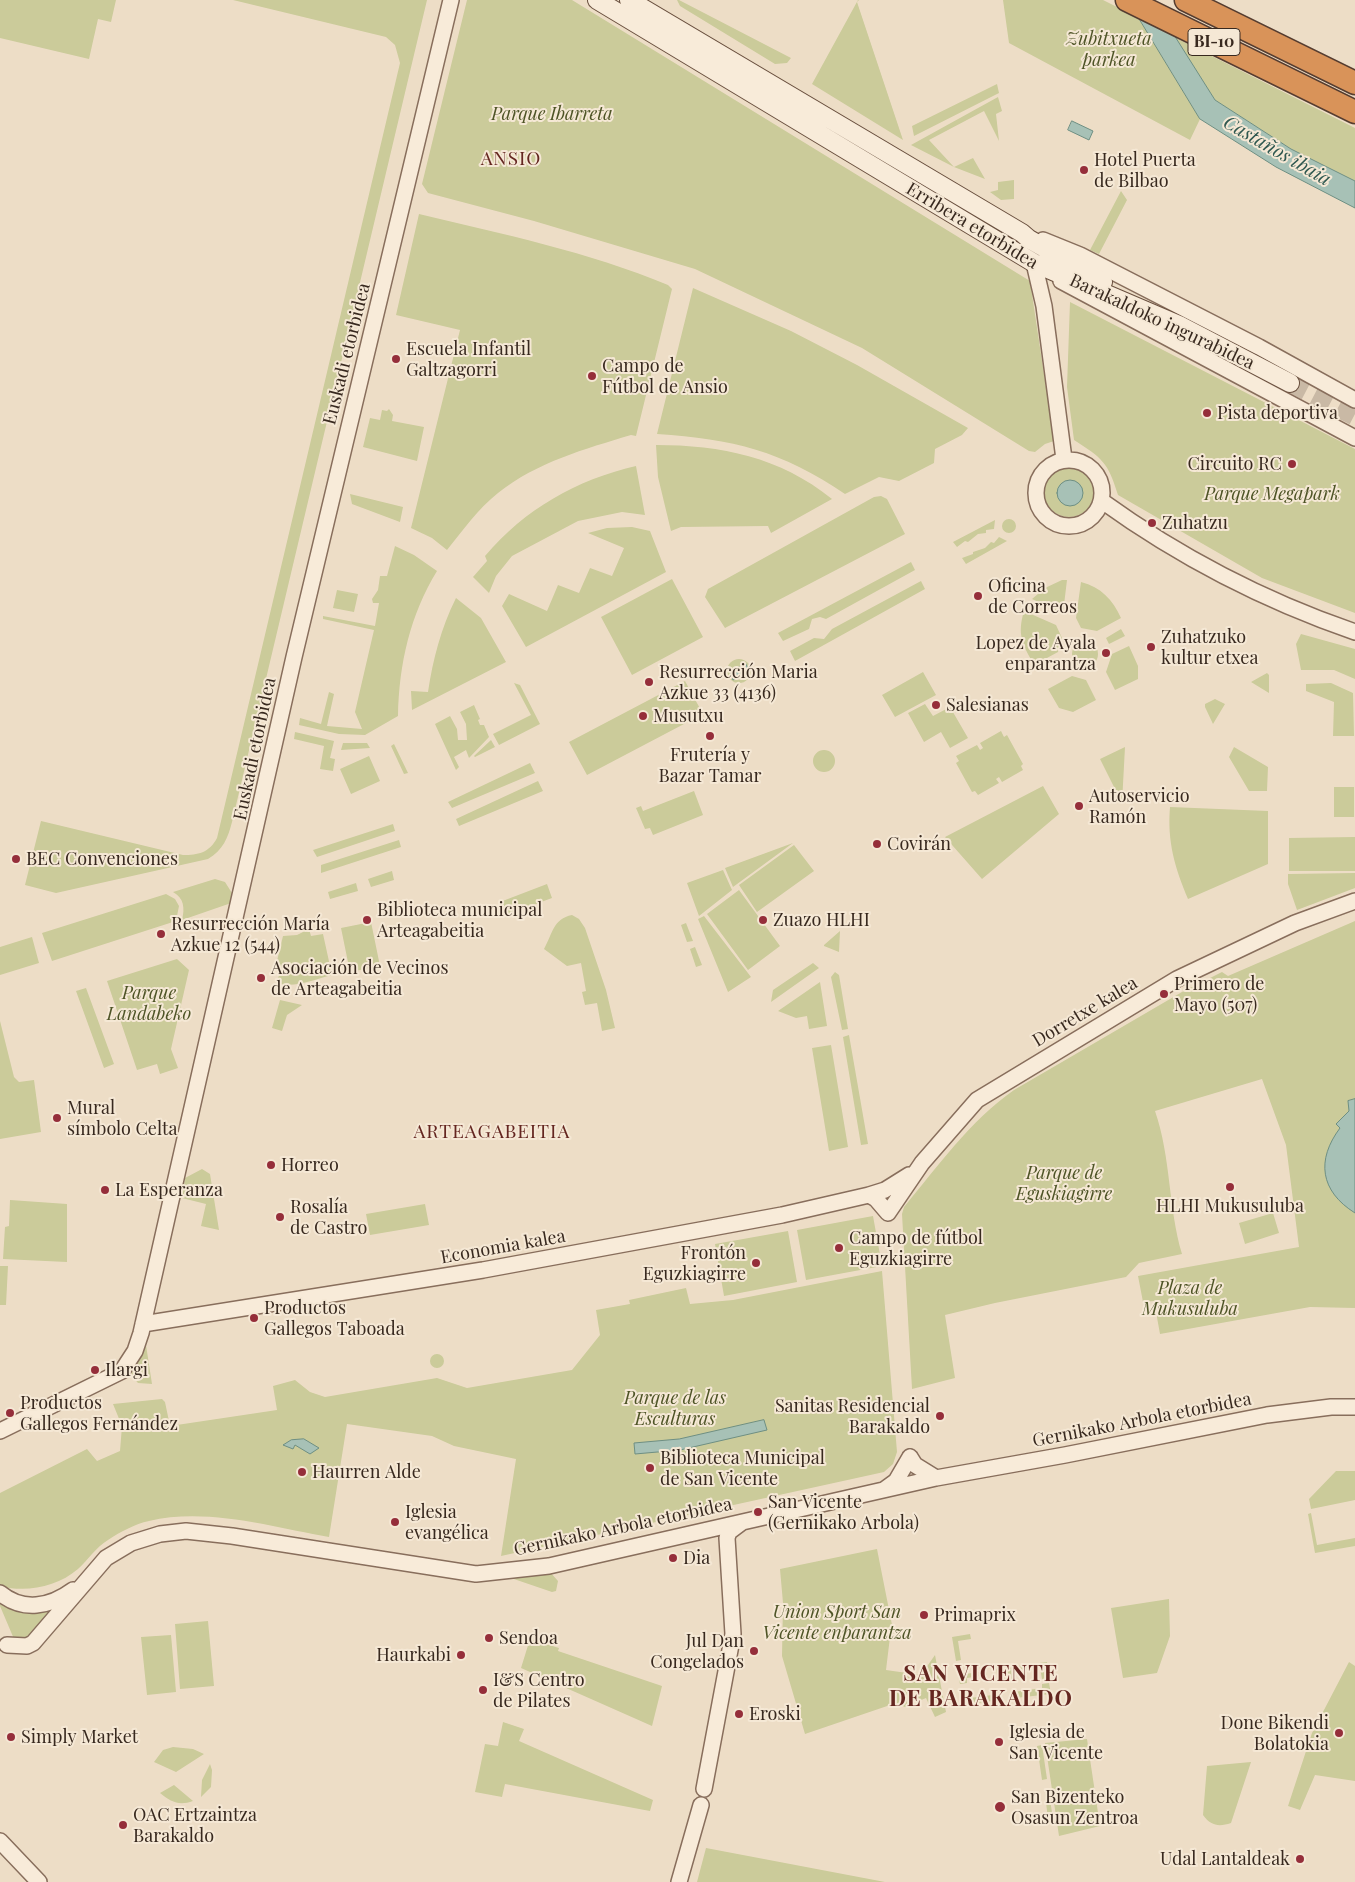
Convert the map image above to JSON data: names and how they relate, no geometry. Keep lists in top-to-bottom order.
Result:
{
  "streets": {
    "highway": ["BI-10"],
    "main road": ["Erribera etorbidea", "Barakaldoko ingurabidea"],
    "street": [
      "Euskadi etorbidea",
      "Dorretxe kalea",
      "Economia kalea",
      "Gernikako Arbola etorbidea"
    ]
  },
  "crossings": [
    ["Erribera etorbidea", "Barakaldoko ingurabidea"],
    ["Euskadi etorbidea", "Economia kalea"],
    ["Dorretxe kalea", "Economia kalea"]
  ],
  "districts": ["ANSIO", "ARTEAGABEITIA", "SAN VICENTE DE BARAKALDO"],
  "water": ["Castaños ibaia"],
  "parks": [
    "Zubitxueta parkea",
    "Parque Ibarreta",
    "Parque Megapark",
    "Parque Landabeko",
    "Parque de Eguskiagirre",
    "Plaza de Mukusuluba",
    "Parque de las Esculturas",
    "Union Sport San Vicente enparantza"
  ],
  "places": [
    "Hotel Puerta de Bilbao",
    "Escuela Infantil Galtzagorri",
    "Campo de Fútbol de Ansio",
    "Pista deportiva",
    "Circuito RC",
    "Zuhatzu",
    "Oficina de Correos",
    "Zuhatzuko kultur etxea",
    "Lopez de Ayala enparantza",
    "Resurrección Maria Azkue 33 (4136)",
    "Salesianas",
    "Musutxu",
    "Frutería y Bazar Tamar",
    "Autoservicio Ramón",
    "Covirán",
    "BEC Convenciones",
    "Biblioteca municipal Arteagabeitia",
    "Zuazo HLHI",
    "Resurrección María Azkue 12 (544)",
    "Asociación de Vecinos de Arteagabeitia",
    "Primero de Mayo (507)",
    "Mural símbolo Celta",
    "Horreo",
    "HLHI Mukusuluba",
    "La Esperanza",
    "Rosalía de Castro",
    "Campo de fútbol Eguzkiagirre",
    "Frontón Eguzkiagirre",
    "Productos Gallegos Taboada",
    "Ilargi",
    "Productos Gallegos Fernández",
    "Sanitas Residencial Barakaldo",
    "Biblioteca Municipal de San Vicente",
    "Haurren Alde",
    "San Vicente (Gernikako Arbola)",
    "Iglesia evangélica",
    "Dia",
    "Primaprix",
    "Sendoa",
    "Jul Dan Congelados",
    "Haurkabi",
    "I&S Centro de Pilates",
    "Eroski",
    "Done Bikendi Bolatokia",
    "Simply Market",
    "Iglesia de San Vicente",
    "San Bizenteko Osasun Zentroa",
    "OAC Ertzaintza Barakaldo",
    "Udal Lantaldeak"
  ]
}
